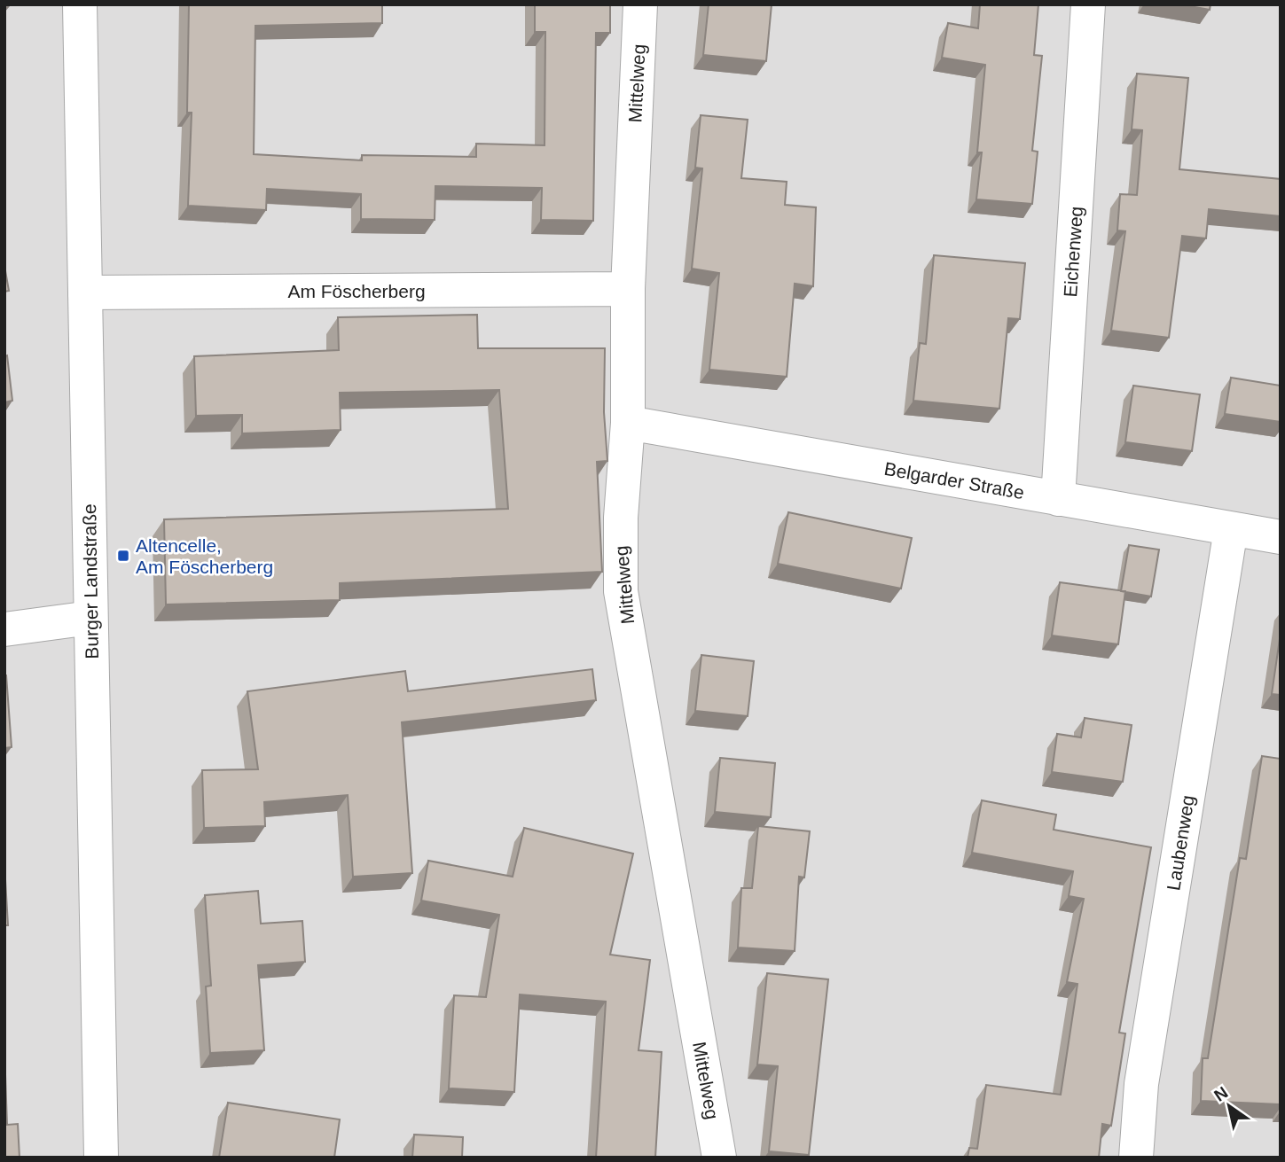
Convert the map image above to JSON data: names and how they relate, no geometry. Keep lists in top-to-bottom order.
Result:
{
  "streets": {
    "street": [
      "Mittelweg",
      "Eichenweg",
      "Am Föscherberg",
      "Belgarder Straße",
      "Burger Landstraße",
      "Laubenweg"
    ]
  },
  "crossings": [
    ["Mittelweg", "Am Föscherberg"],
    ["Mittelweg", "Belgarder Straße"],
    ["Eichenweg", "Belgarder Straße"],
    ["Am Föscherberg", "Burger Landstraße"],
    ["Belgarder Straße", "Laubenweg"]
  ],
  "places": {
    "transit": ["Altencelle, Am Föscherberg"]
  },
  "north": "top left"
}
